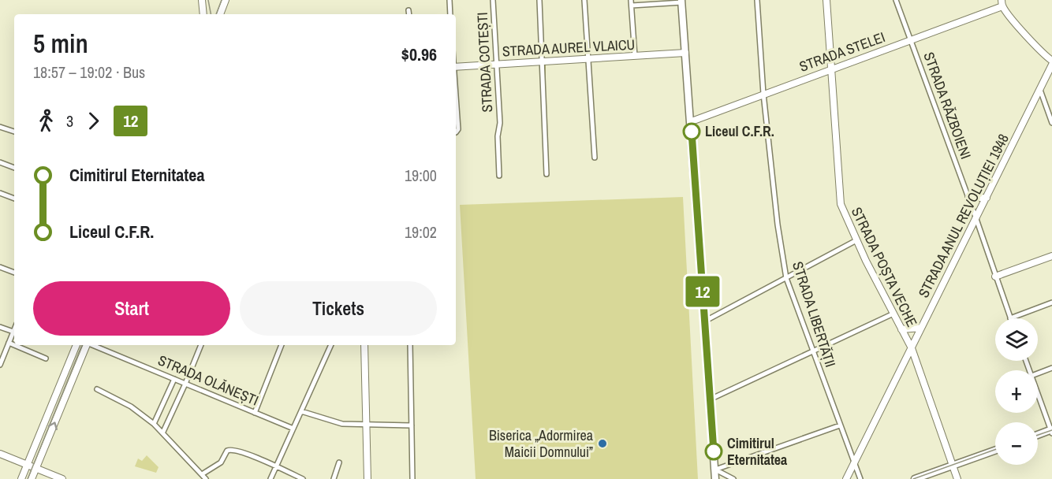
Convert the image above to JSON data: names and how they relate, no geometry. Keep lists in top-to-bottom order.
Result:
{
  "streets": {
    "street": [
      "STRADA AUREL VLAICU",
      "STRADA STELEI",
      "STRADA COTEȘTI",
      "STRADA RĂZBOIENI",
      "STRADA ANUL REVOLUȚIEI 1948",
      "STRADA POȘTA VECHE",
      "STRADA LIBERTĂȚII",
      "STRADA OLĂNEȘTI"
    ]
  },
  "crossings": [
    ["STRADA AUREL VLAICU", "STRADA COTEȘTI"],
    ["STRADA STELEI", "STRADA RĂZBOIENI"],
    ["STRADA STELEI", "STRADA POȘTA VECHE"],
    ["STRADA STELEI", "STRADA LIBERTĂȚII"],
    ["STRADA RĂZBOIENI", "STRADA ANUL REVOLUȚIEI 1948"],
    ["STRADA ANUL REVOLUȚIEI 1948", "STRADA POȘTA VECHE"],
    ["STRADA ANUL REVOLUȚIEI 1948", "STRADA LIBERTĂȚII"]
  ],
  "places": ["Liceul C.F.R.", "Biserica „Adormirea Maicii Domnului”", "Cimitirul Eternitatea"],
  "lines": ["bus line 12"],
  "page": {
    "on_map": "12",
    "heading": ["5 min", "18:57 – 19:02 · Bus", "$0.96"],
    "legs": ["3", "12"],
    "list": [
      {
        "name": "Cimitirul Eternitatea",
        "value": "19:00"
      },
      {
        "name": "Liceul C.F.R.",
        "value": "19:02"
      }
    ],
    "buttons": ["Start", "Tickets"],
    "map_buttons": ["+", "−"]
  }
}
